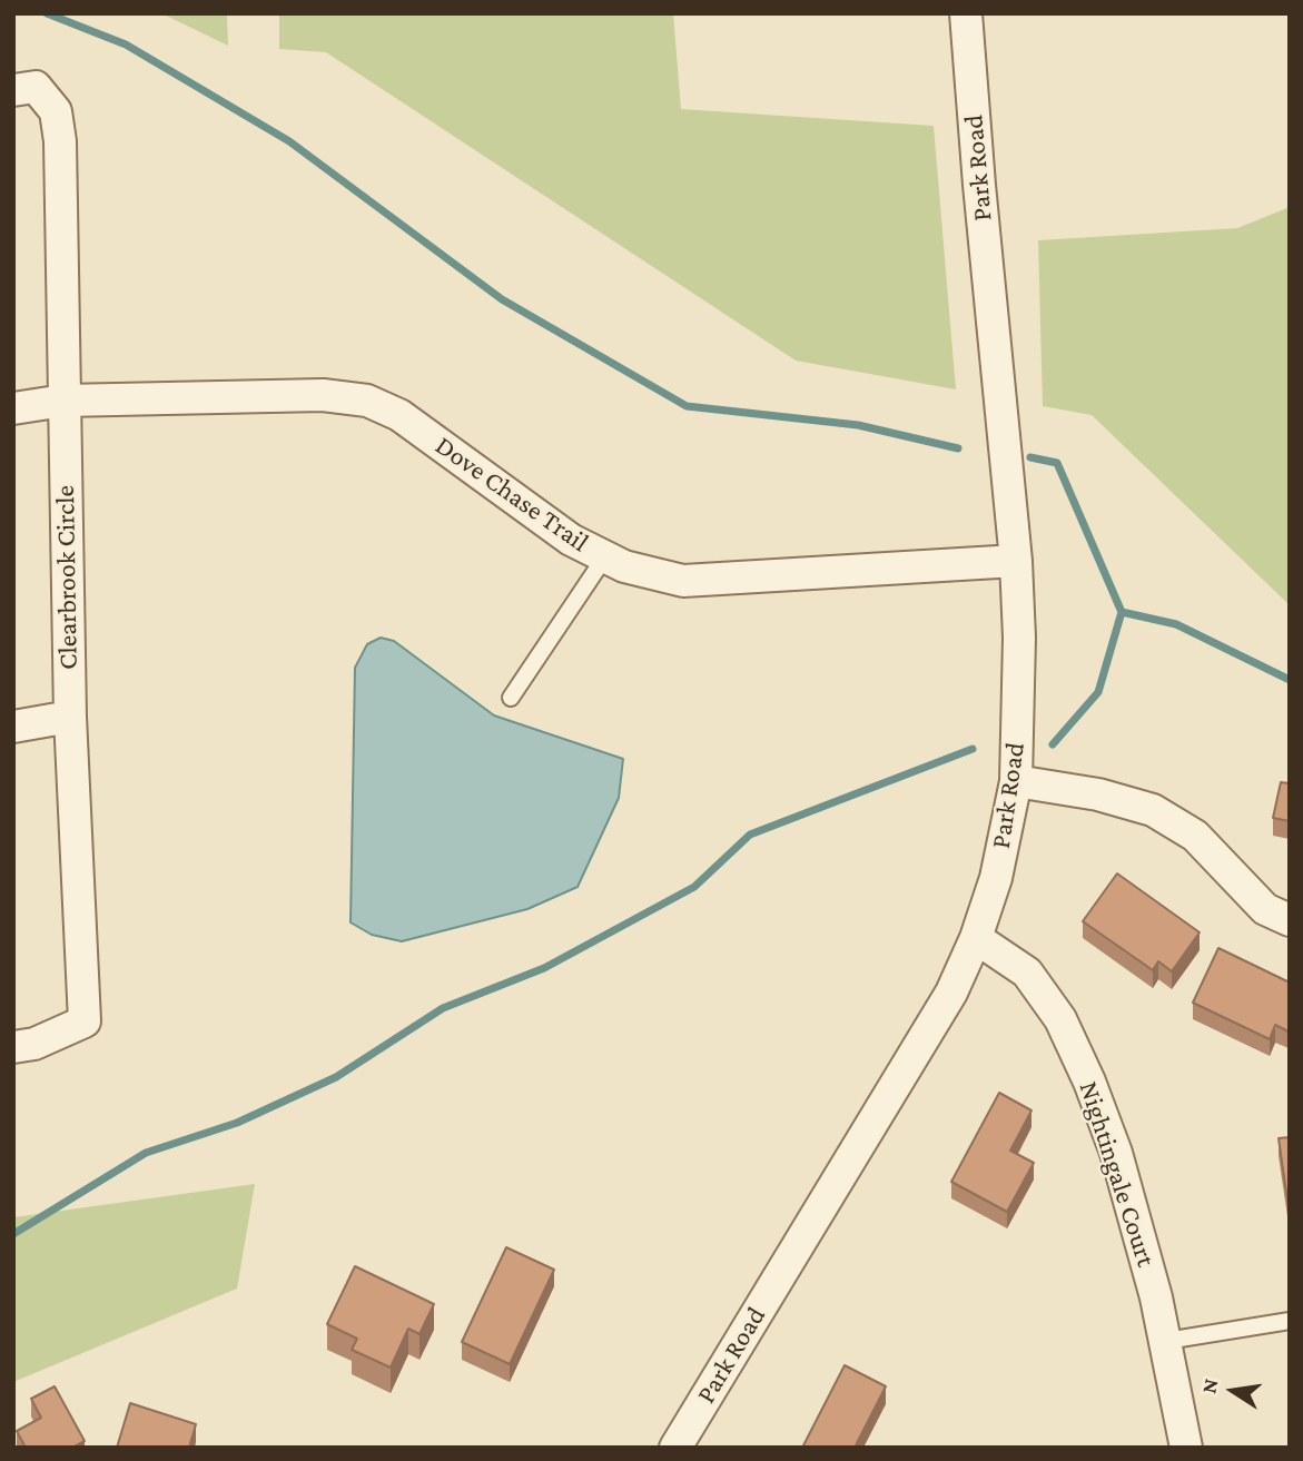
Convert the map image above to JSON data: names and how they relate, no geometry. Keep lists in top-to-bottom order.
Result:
{
  "streets": {
    "street": [
      "Park Road",
      "Dove Chase Trail",
      "Clearbrook Circle",
      "Nightingale Court"
    ]
  },
  "crossings": [
    ["Park Road", "Dove Chase Trail"],
    ["Park Road", "Nightingale Court"],
    ["Dove Chase Trail", "Clearbrook Circle"]
  ],
  "north": "left"
}
